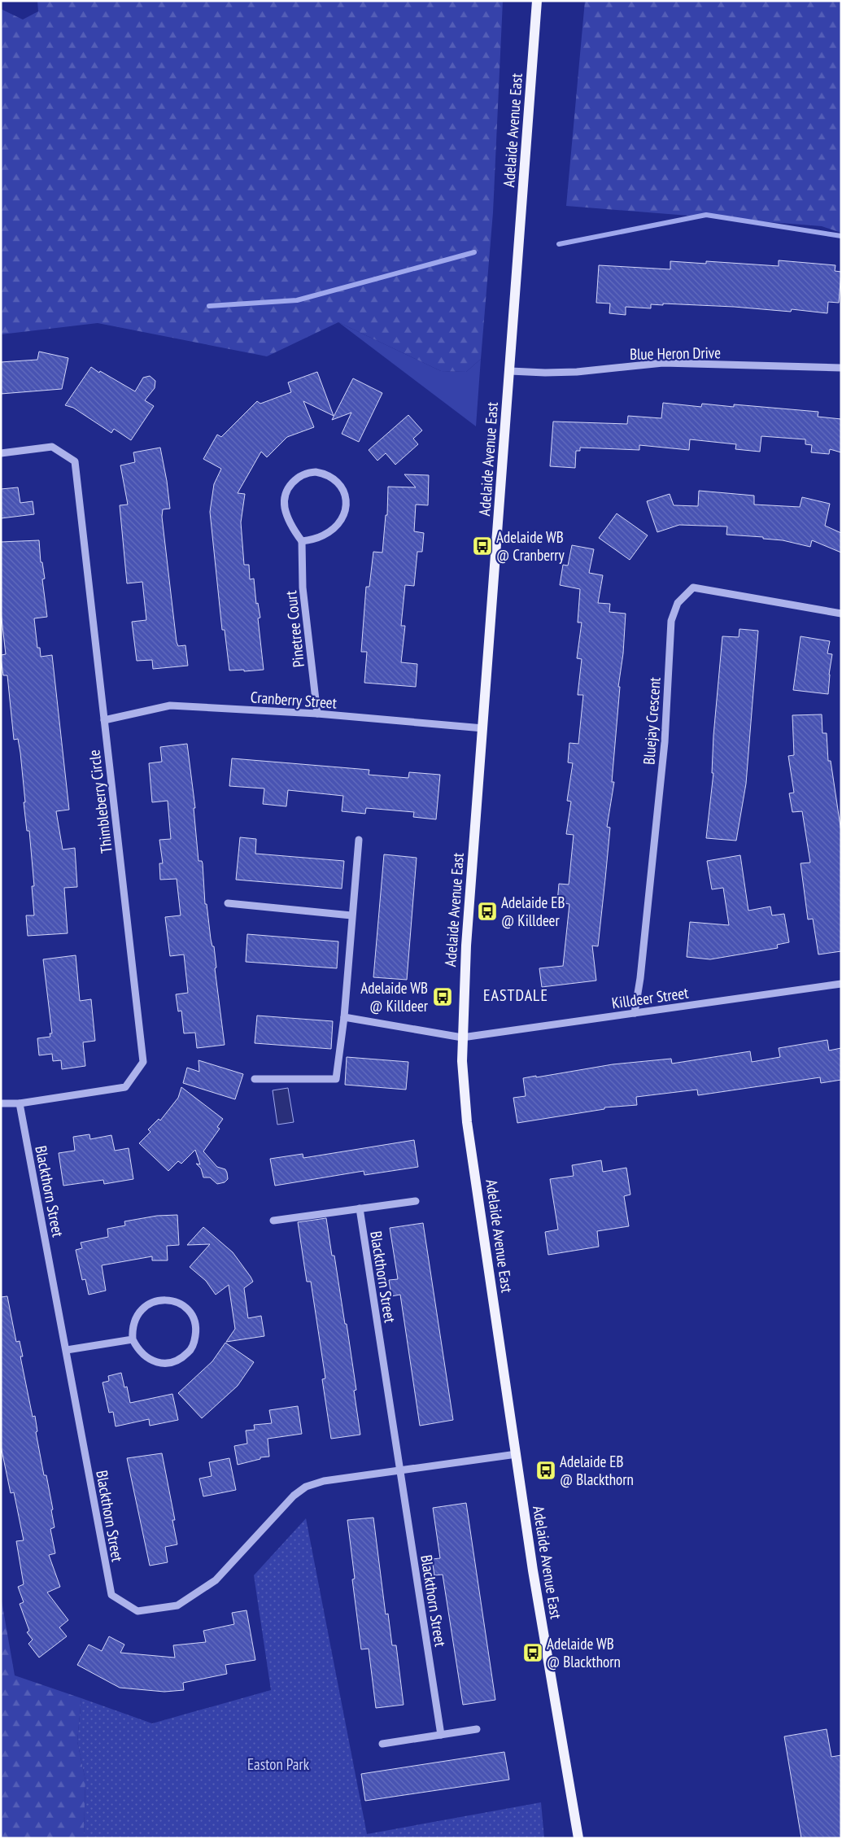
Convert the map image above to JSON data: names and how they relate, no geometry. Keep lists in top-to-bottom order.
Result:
{
  "streets": {
    "main road": ["Adelaide Avenue East"],
    "street": [
      "Blue Heron Drive",
      "Pinetree Court",
      "Cranberry Street",
      "Bluejay Crescent",
      "Thimbleberry Circle",
      "Killdeer Street",
      "Blackthorn Street"
    ]
  },
  "crossings": [
    ["Adelaide Avenue East", "Blue Heron Drive"],
    ["Adelaide Avenue East", "Cranberry Street"],
    ["Adelaide Avenue East", "Killdeer Street"],
    ["Adelaide Avenue East", "Blackthorn Street"],
    ["Pinetree Court", "Cranberry Street"],
    ["Cranberry Street", "Thimbleberry Circle"],
    ["Bluejay Crescent", "Killdeer Street"],
    ["Thimbleberry Circle", "Blackthorn Street"]
  ],
  "districts": ["EASTDALE"],
  "parks": ["Easton Park"],
  "places": {
    "bus stop": [
      "Adelaide WB @ Cranberry",
      "Adelaide EB @ Killdeer",
      "Adelaide WB @ Killdeer",
      "Adelaide EB @ Blackthorn",
      "Adelaide WB @ Blackthorn"
    ]
  }
}
